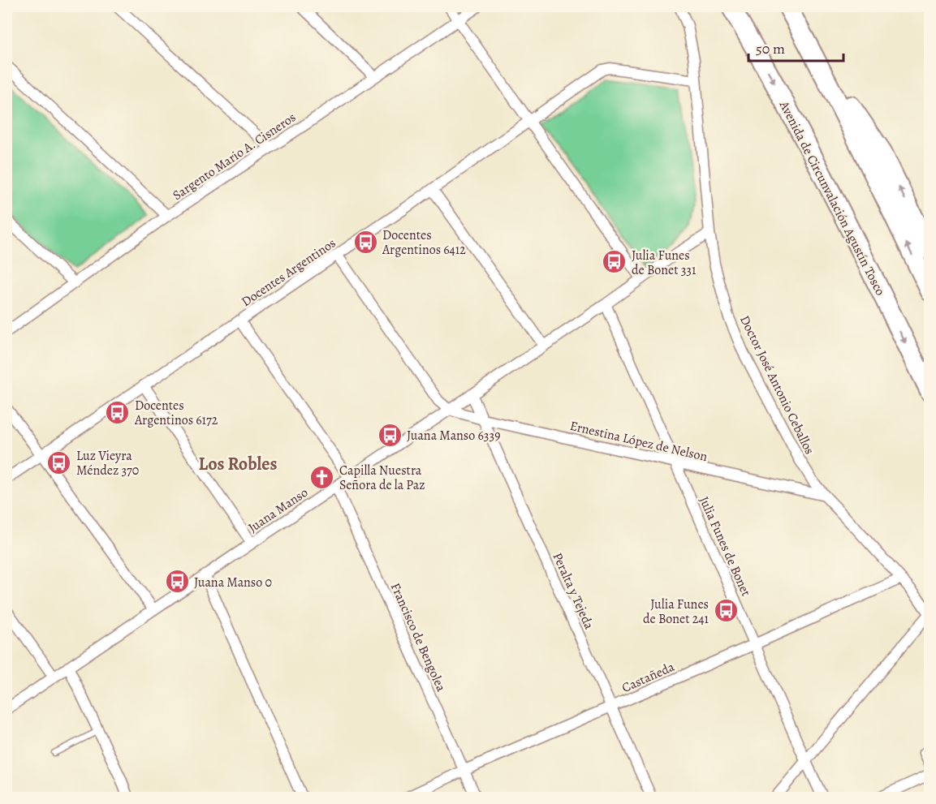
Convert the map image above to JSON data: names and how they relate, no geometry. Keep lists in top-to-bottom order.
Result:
{
  "streets": {
    "highway": ["Avenida de Circunvalación Agustín Tosco"],
    "street": [
      "Sargento Mario A. Cisneros",
      "Docentes Argentinos",
      "Doctor José Antonio Ceballos",
      "Ernestina López de Nelson",
      "Juana Manso",
      "Julia Funes de Bonet",
      "Peralta y Tejeda",
      "Francisco de Bengolea",
      "Castañeda"
    ]
  },
  "crossings": [
    ["Docentes Argentinos", "Doctor José Antonio Ceballos"],
    ["Doctor José Antonio Ceballos", "Ernestina López de Nelson"],
    ["Doctor José Antonio Ceballos", "Juana Manso"],
    ["Doctor José Antonio Ceballos", "Castañeda"],
    ["Ernestina López de Nelson", "Juana Manso"],
    ["Ernestina López de Nelson", "Julia Funes de Bonet"],
    ["Ernestina López de Nelson", "Peralta y Tejeda"],
    ["Juana Manso", "Julia Funes de Bonet"],
    ["Juana Manso", "Peralta y Tejeda"],
    ["Juana Manso", "Francisco de Bengolea"],
    ["Julia Funes de Bonet", "Castañeda"],
    ["Peralta y Tejeda", "Castañeda"],
    ["Francisco de Bengolea", "Castañeda"]
  ],
  "districts": ["Los Robles"],
  "places": {
    "bus stop": [
      "Docentes Argentinos 6412",
      "Julia Funes de Bonet 331",
      "Docentes Argentinos 6172",
      "Juana Manso 6339",
      "Luz Vieyra Méndez 370",
      "Juana Manso 0",
      "Julia Funes de Bonet 241"
    ],
    "church": ["Capilla Nuestra Señora de la Paz"]
  },
  "scale_bar": "50 m"
}
